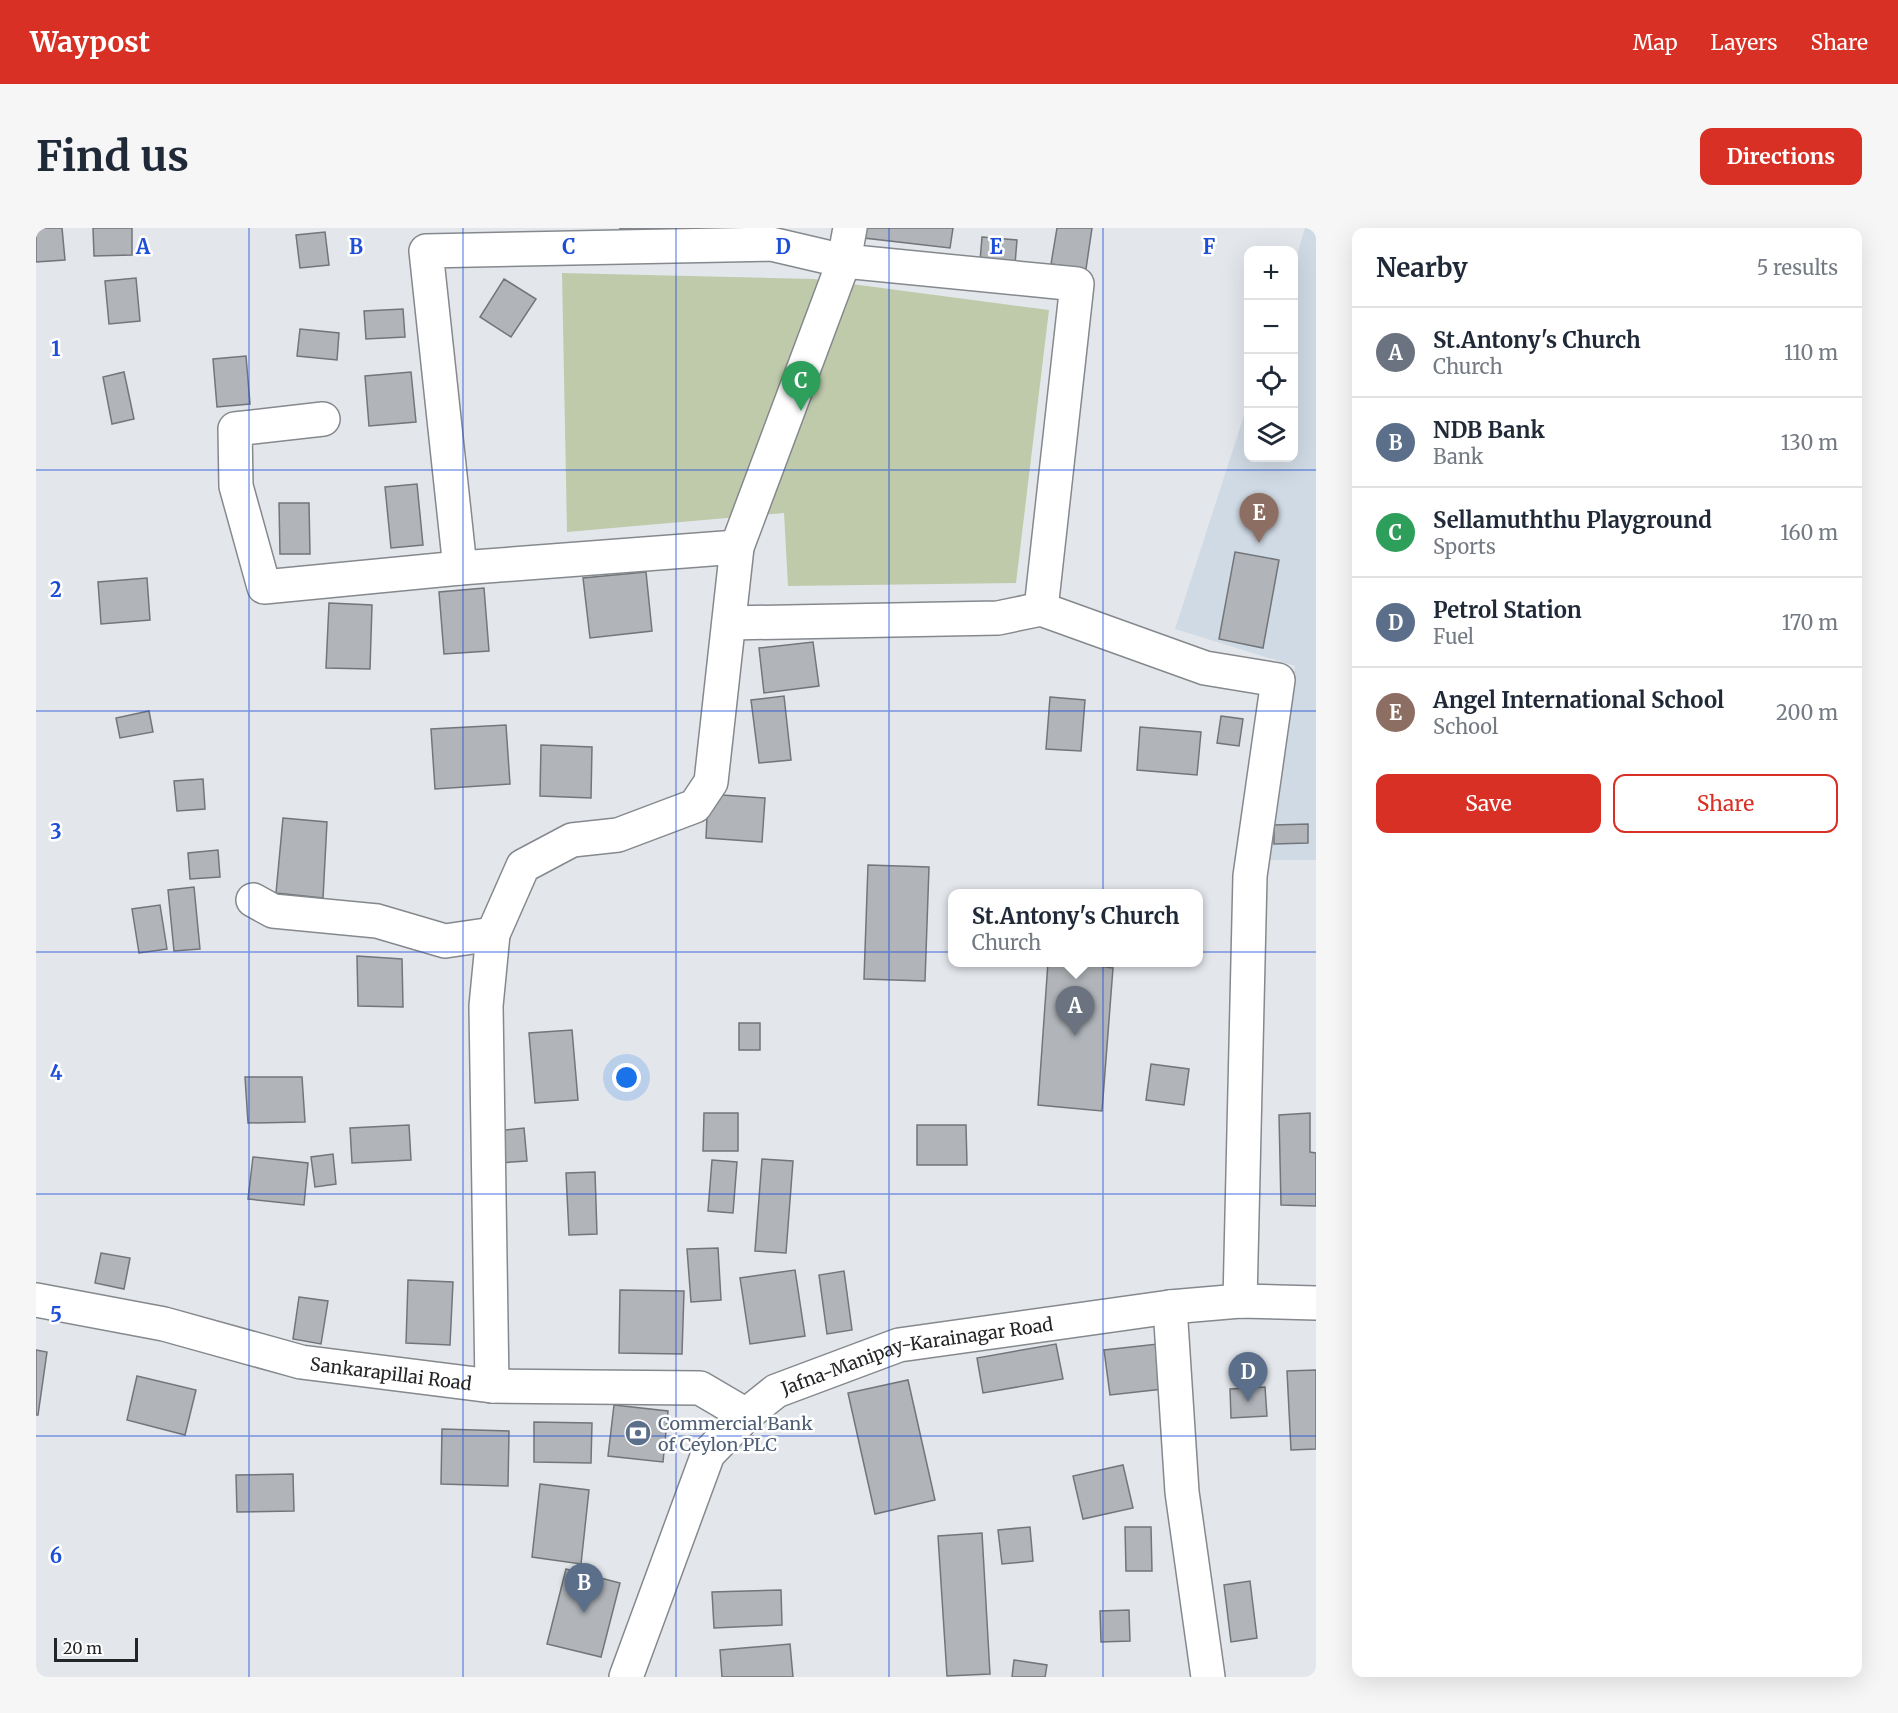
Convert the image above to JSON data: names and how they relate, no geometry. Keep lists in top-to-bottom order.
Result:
{
  "streets": {
    "street": ["Jafna-Manipay-Karainagar Road", "Sankarapillai Road"]
  },
  "crossings": [
    ["Jafna-Manipay-Karainagar Road", "Sankarapillai Road"]
  ],
  "places": {
    "bank": ["Commercial Bank of Ceylon PLC"]
  },
  "scale_bar": "20 m",
  "page": {
    "header": "Waypost",
    "nav": ["Map", "Layers", "Share"],
    "buttons": [
      "Directions",
      ["Save", "Share"]
    ],
    "title": "Find us",
    "heading": ["Nearby", "5 results"],
    "map_buttons": ["+", "−"],
    "list": [
      {
        "mark": "A",
        "name": "St.Antony's Church",
        "note": "Church",
        "value": "110 m"
      },
      {
        "mark": "B",
        "name": "NDB Bank",
        "note": "Bank",
        "value": "130 m"
      },
      {
        "mark": "C",
        "name": "Sellamuththu Playground",
        "note": "Sports",
        "value": "160 m"
      },
      {
        "mark": "D",
        "name": "Petrol Station",
        "note": "Fuel",
        "value": "170 m"
      },
      {
        "mark": "E",
        "name": "Angel International School",
        "note": "School",
        "value": "200 m"
      }
    ],
    "pins": [
      "C",
      "E",
      "A",
      "D",
      "B"
    ],
    "popup": ["St.Antony's Church", "Church"],
    "scale": "20 m"
  },
  "grid": {
    "columns": [
      "A",
      "B",
      "C",
      "D",
      "E",
      "F"
    ],
    "rows": [
      "1",
      "2",
      "3",
      "4",
      "5",
      "6"
    ]
  }
}
